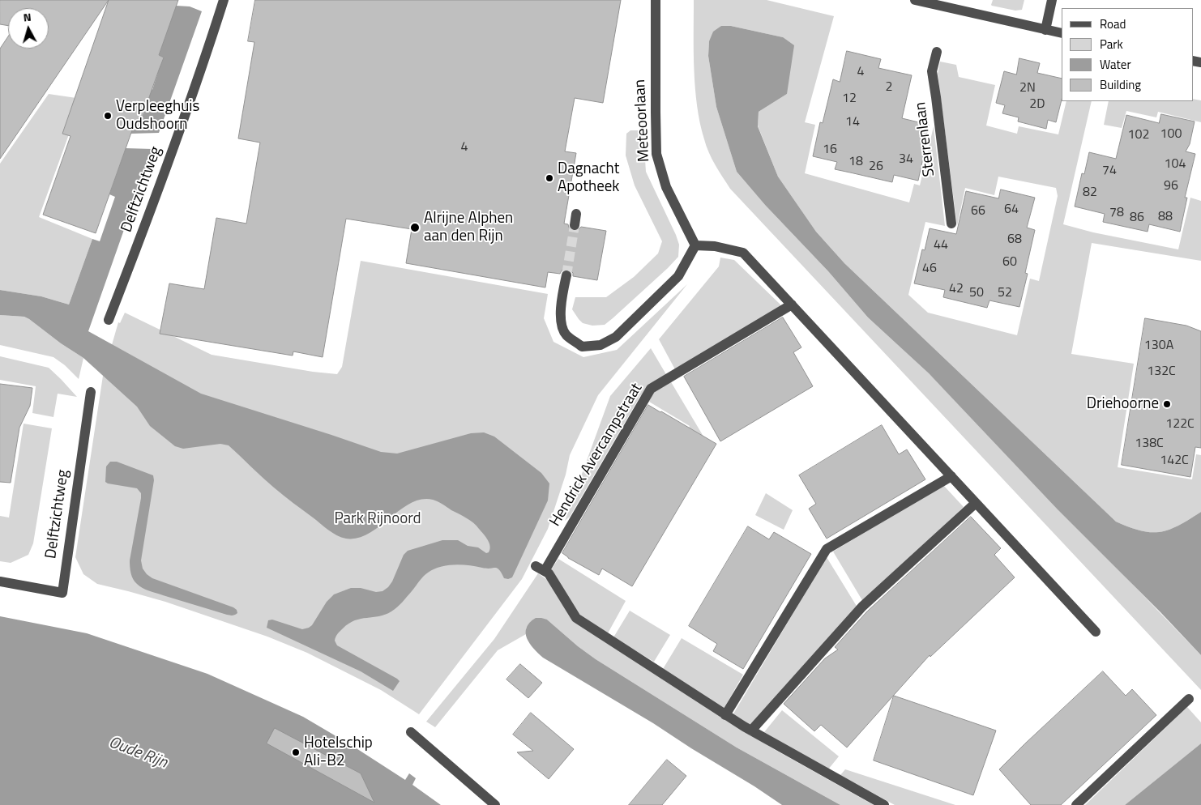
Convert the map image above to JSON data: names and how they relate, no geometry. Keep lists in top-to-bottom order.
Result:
{
  "streets": {
    "street": [
      "Meteoorlaan",
      "Sterrenlaan",
      "Delftzichtweg",
      "Hendrick Avercampstraat"
    ]
  },
  "water": ["Oude Rijn"],
  "parks": ["Park Rijnoord"],
  "places": [
    "Verpleeghuis Oudshoorn",
    "Dagnacht Apotheek",
    "Alrijne Alphen aan den Rijn",
    "Driehoorne",
    "Hotelschip Ali-B2"
  ],
  "house_numbers": [
    "4",
    "2",
    "2N",
    "12",
    "2D",
    "14",
    "100",
    "102",
    "4",
    "16",
    "34",
    "18",
    "104",
    "26",
    "74",
    "96",
    "82",
    "64",
    "66",
    "78",
    "88",
    "86",
    "68",
    "44",
    "60",
    "46",
    "42",
    "50",
    "52",
    "130A",
    "132C",
    "122C",
    "138C",
    "142C"
  ],
  "legend": [
    "Road",
    "Park",
    "Water",
    "Building"
  ],
  "north": "top"
}
